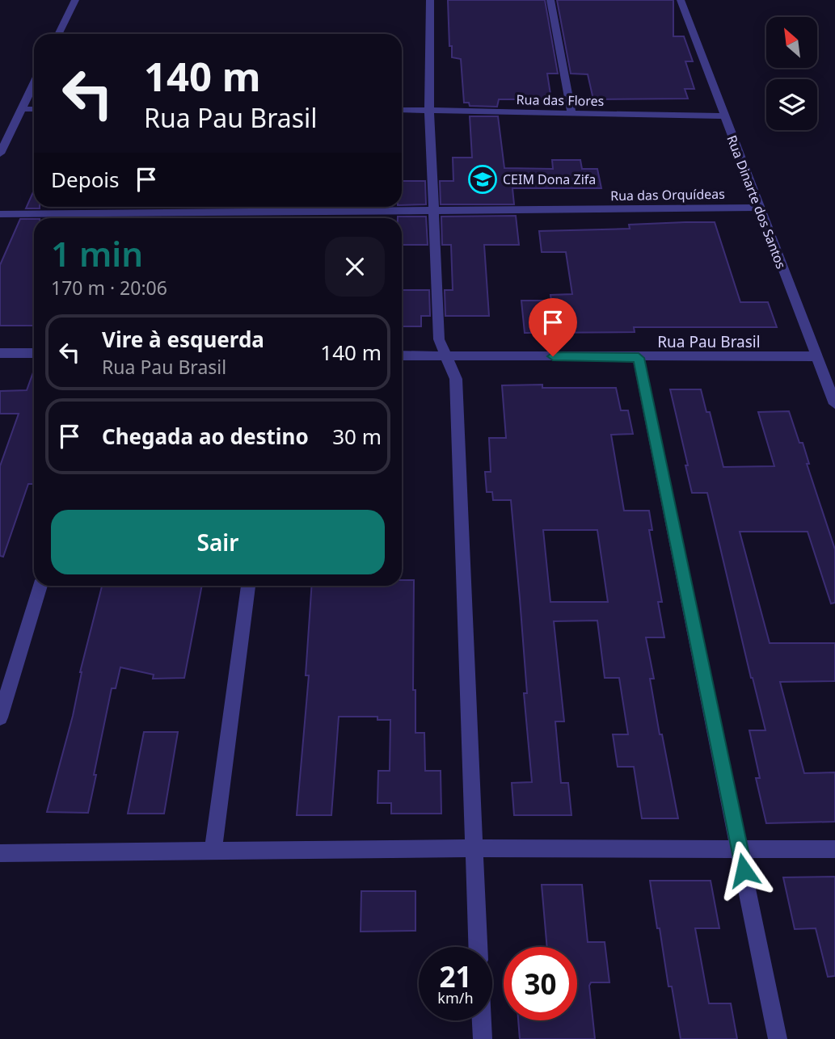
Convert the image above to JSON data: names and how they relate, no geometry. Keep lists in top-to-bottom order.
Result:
{
  "streets": {
    "street": [
      "Rua das Flores",
      "Rua das Orquídeas",
      "Rua Dinarte dos Santos",
      "Rua Pau Brasil"
    ]
  },
  "crossings": [
    ["Rua das Flores", "Rua Dinarte dos Santos"],
    ["Rua das Orquídeas", "Rua Dinarte dos Santos"],
    ["Rua Dinarte dos Santos", "Rua Pau Brasil"]
  ],
  "places": {
    "school or university": ["CEIM Dona Zifa"]
  },
  "north": "top left",
  "page": {
    "turn": ["140 m", "Rua Pau Brasil"],
    "then": "Depois",
    "heading": ["1 min", "170 m · 20:06"],
    "list": [
      {
        "name": "Vire à esquerda",
        "note": "Rua Pau Brasil",
        "value": "140 m"
      },
      {
        "name": "Chegada ao destino",
        "value": "30 m"
      }
    ],
    "buttons": "Sair",
    "speed": "21 km/h",
    "limit": "30"
  }
}
